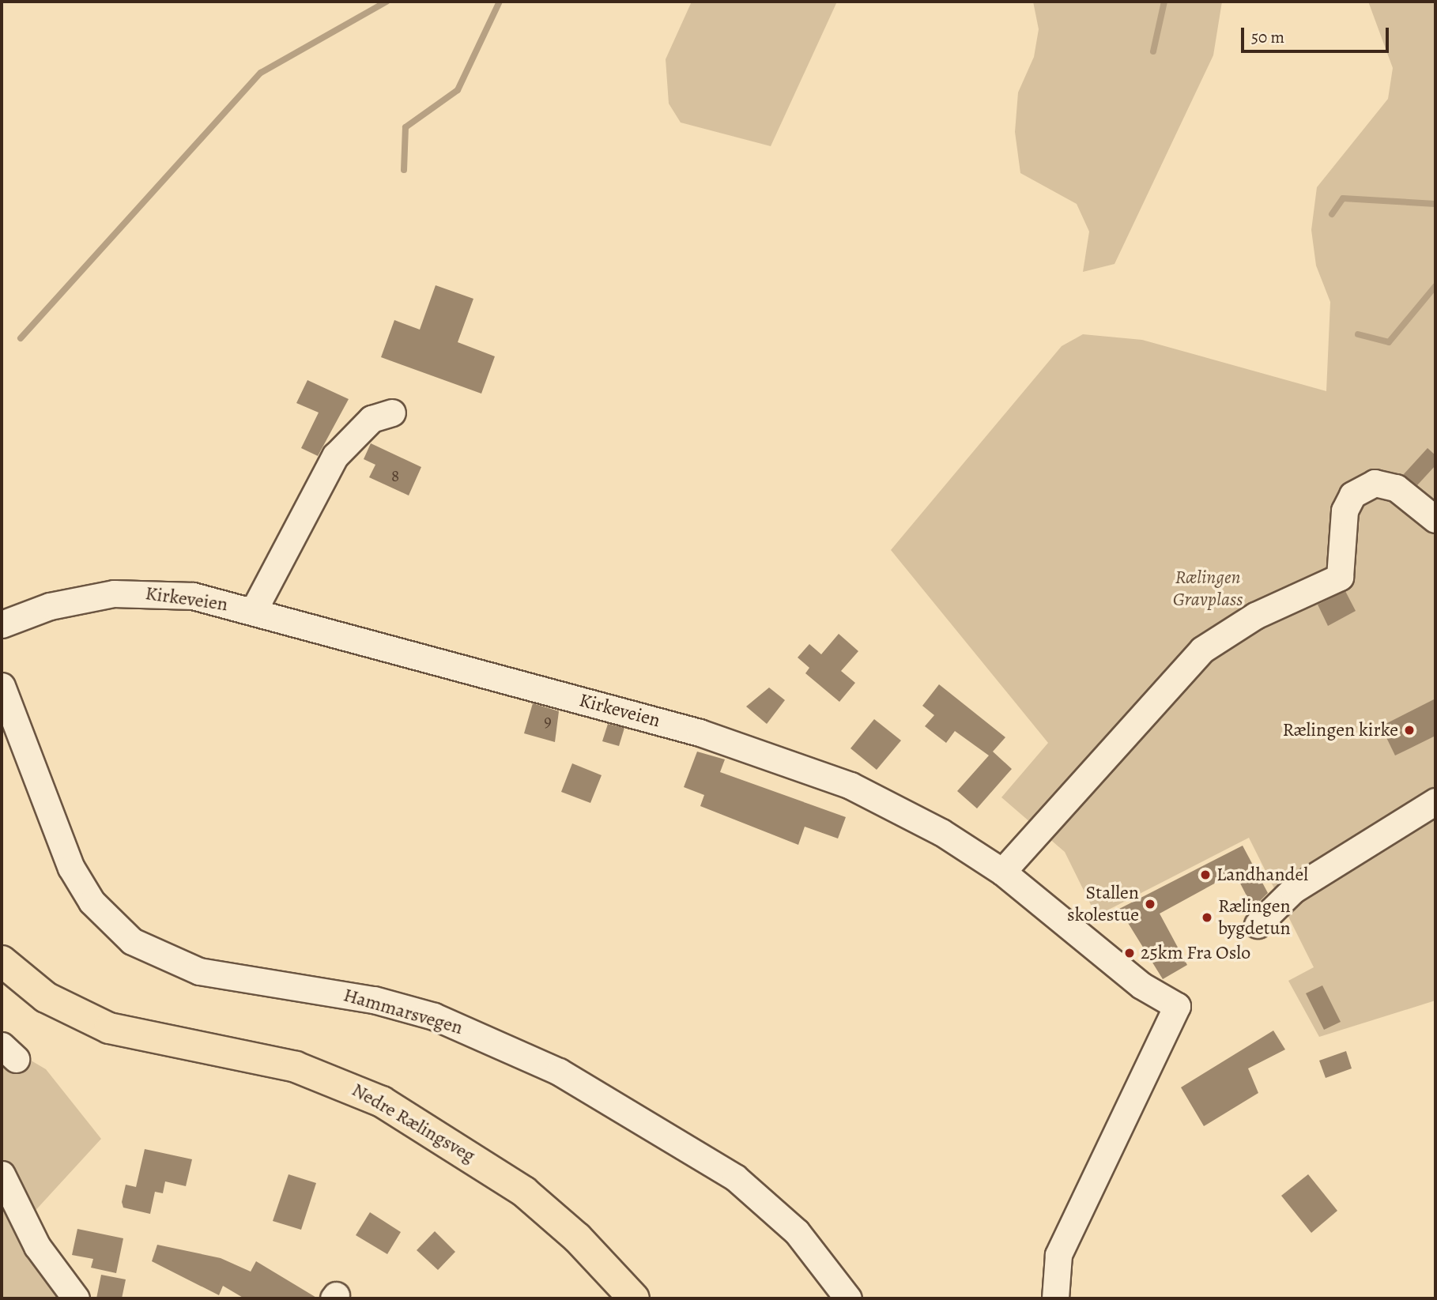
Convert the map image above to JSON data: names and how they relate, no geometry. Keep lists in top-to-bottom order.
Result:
{
  "streets": {
    "main road": ["Nedre Rælingsveg"],
    "street": ["Kirkeveien", "Hammarsvegen"]
  },
  "parks": ["Rælingen Gravplass"],
  "places": [
    "Rælingen kirke",
    "Landhandel",
    "Stallen skolestue",
    "Rælingen bygdetun",
    "25km Fra Oslo"
  ],
  "house_numbers": ["8", "9"],
  "scale_bar": "50 m"
}
